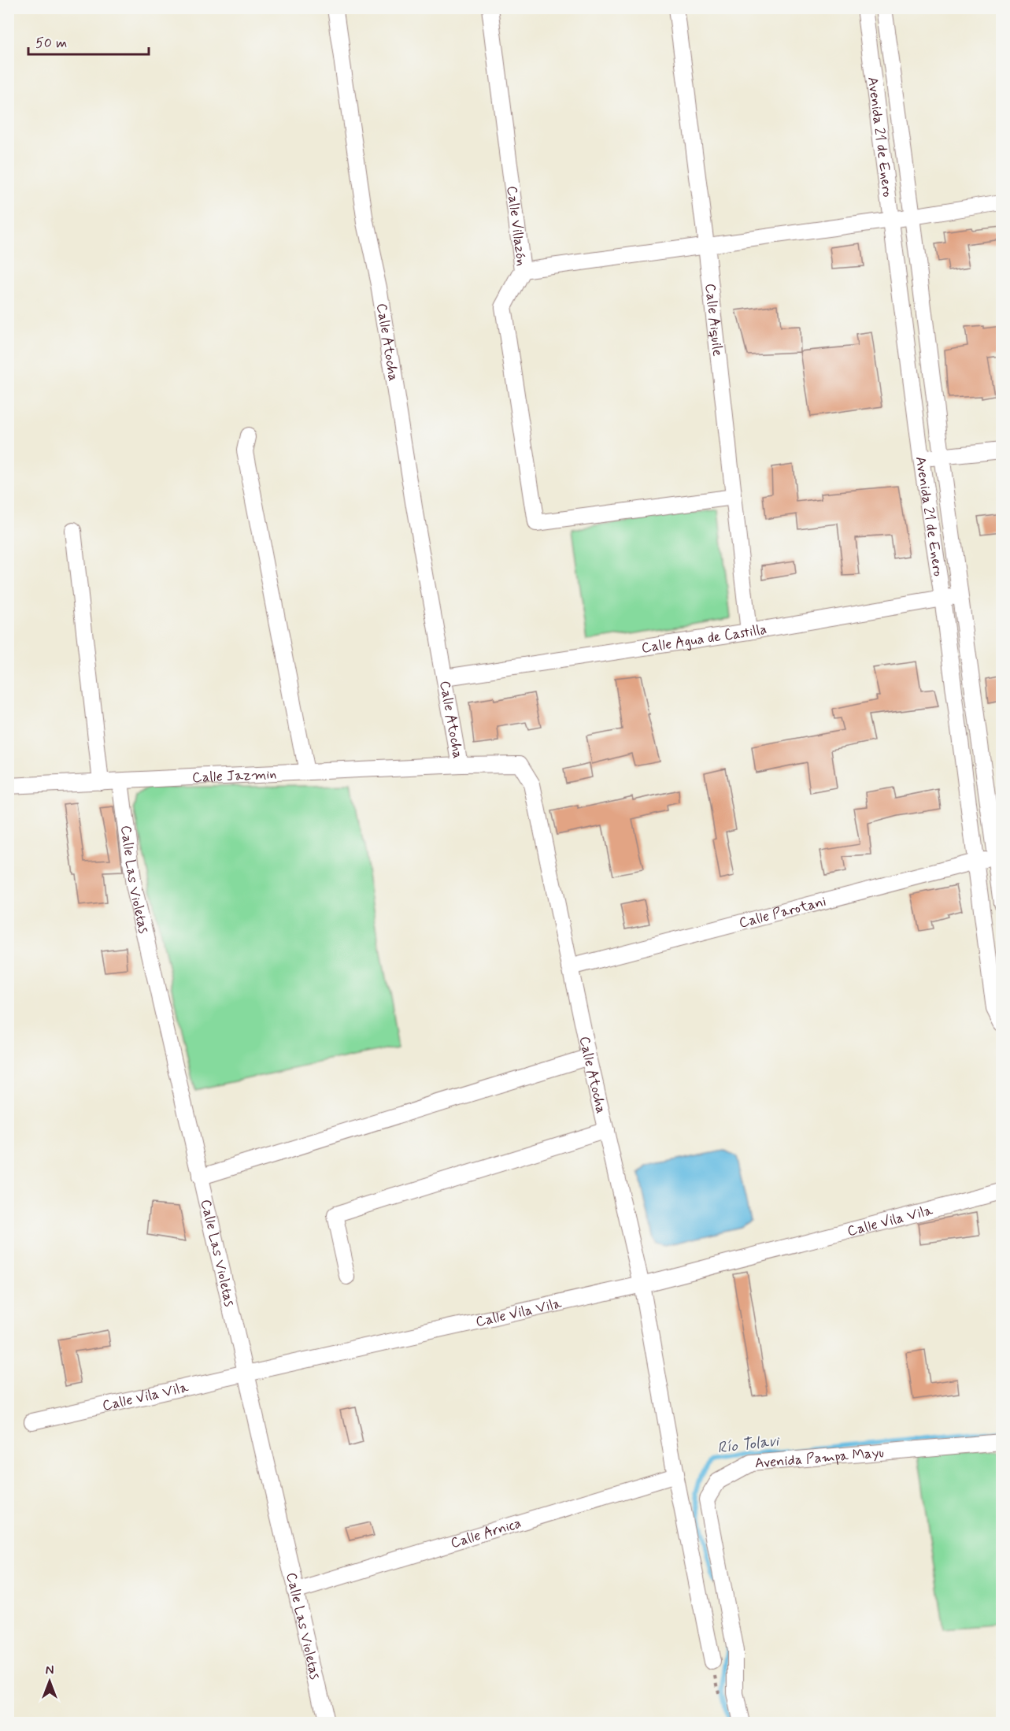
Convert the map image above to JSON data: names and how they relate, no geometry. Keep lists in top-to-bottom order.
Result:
{
  "streets": {
    "street": [
      "Avenida 21 de Enero",
      "Calle Villazón",
      "Calle Aiquile",
      "Calle Atocha",
      "Calle Agua de Castilla",
      "Calle Jazmin",
      "Calle Las Violetas",
      "Calle Parotani",
      "Calle Vila Vila",
      "Avenida Pampa Mayu",
      "Calle Arnica"
    ]
  },
  "crossings": [
    ["Avenida 21 de Enero", "Calle Agua de Castilla"],
    ["Avenida 21 de Enero", "Calle Parotani"],
    ["Calle Villazón", "Calle Aiquile"],
    ["Calle Aiquile", "Calle Agua de Castilla"],
    ["Calle Atocha", "Calle Agua de Castilla"],
    ["Calle Atocha", "Calle Jazmin"],
    ["Calle Atocha", "Calle Parotani"],
    ["Calle Atocha", "Calle Vila Vila"],
    ["Calle Atocha", "Calle Arnica"],
    ["Calle Jazmin", "Calle Las Violetas"],
    ["Calle Las Violetas", "Calle Vila Vila"],
    ["Calle Las Violetas", "Calle Arnica"]
  ],
  "water": ["Río Tolavi"],
  "scale_bar": "50 m",
  "north": "top"
}
